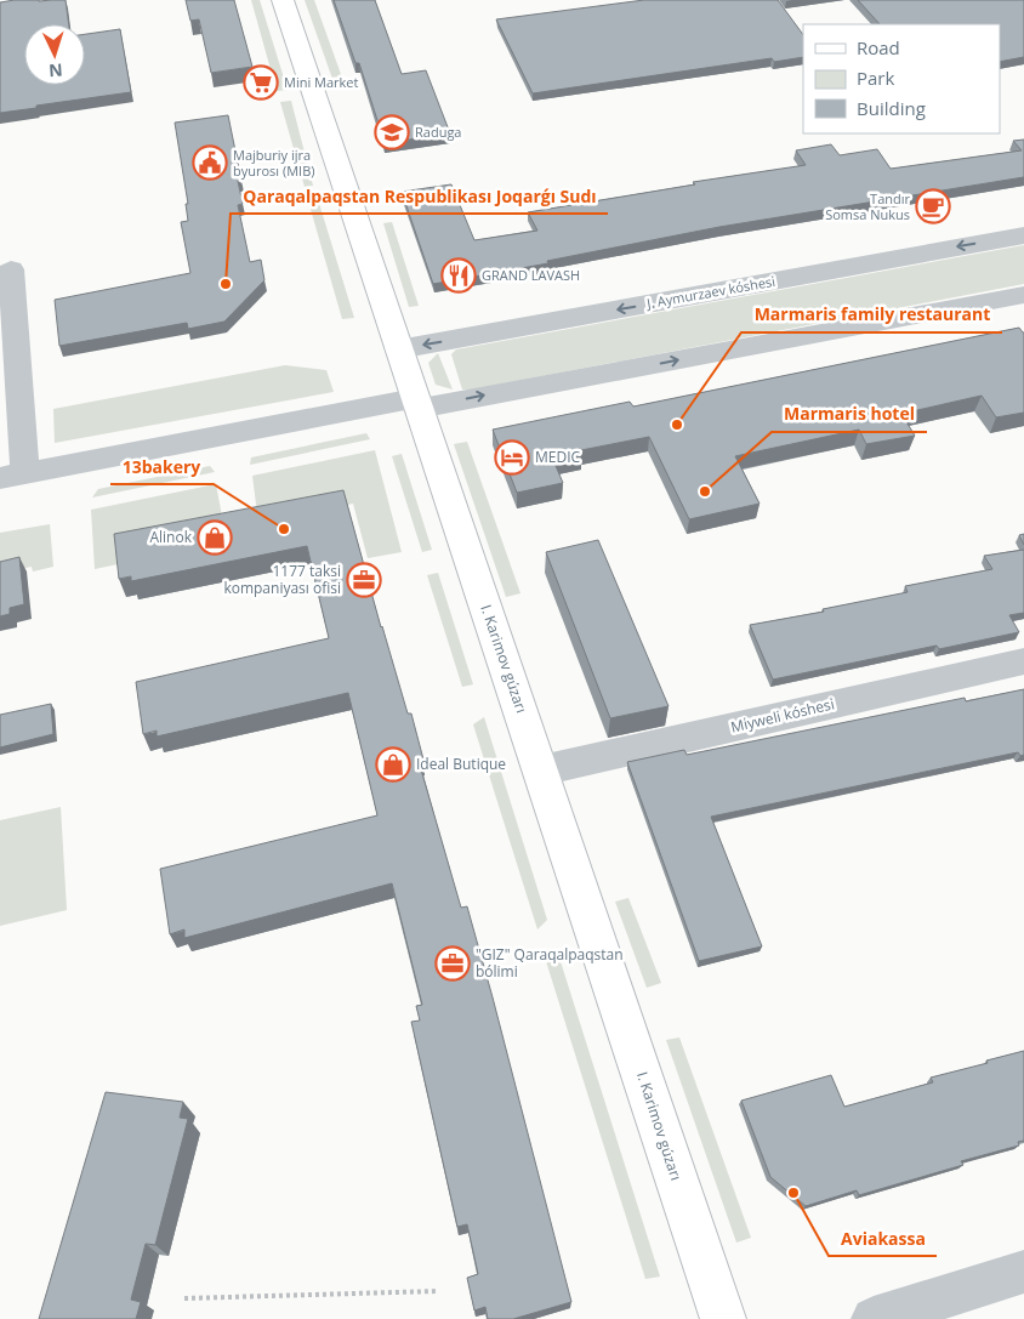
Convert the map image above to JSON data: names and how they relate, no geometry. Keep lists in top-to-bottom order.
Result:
{
  "streets": {
    "main road": ["I. Karimov gúzarı"],
    "street": ["J. Aymurzaev kóshesi", "Miyweli kóshesi"]
  },
  "crossings": [
    ["J. Aymurzaev kóshesi", "I. Karimov gúzarı"],
    ["I. Karimov gúzarı", "Miyweli kóshesi"]
  ],
  "places": {
    "supermarket": ["Mini Market"],
    "school or university": ["Raduga"],
    "public building": ["Majburiy ijra byurosı (MIB)"],
    "cafe": ["Tandır Somsa Nukus"],
    "restaurant": ["GRAND LAVASH"],
    "other": [
      "Qaraqalpaqstan Respublikası Joqarǵı Sudı",
      "Marmaris family restaurant",
      "Marmaris hotel",
      "13bakery",
      "Aviakassa"
    ],
    "hotel": ["MEDIC"],
    "shop": ["Alinok", "Ideal Butique"],
    "office": ["1177 taksi kompaniyası ofisi", "\"GIZ\" Qaraqalpaqstan bólimi"]
  },
  "legend": ["Road", "Park", "Building"],
  "north": "bottom"
}
